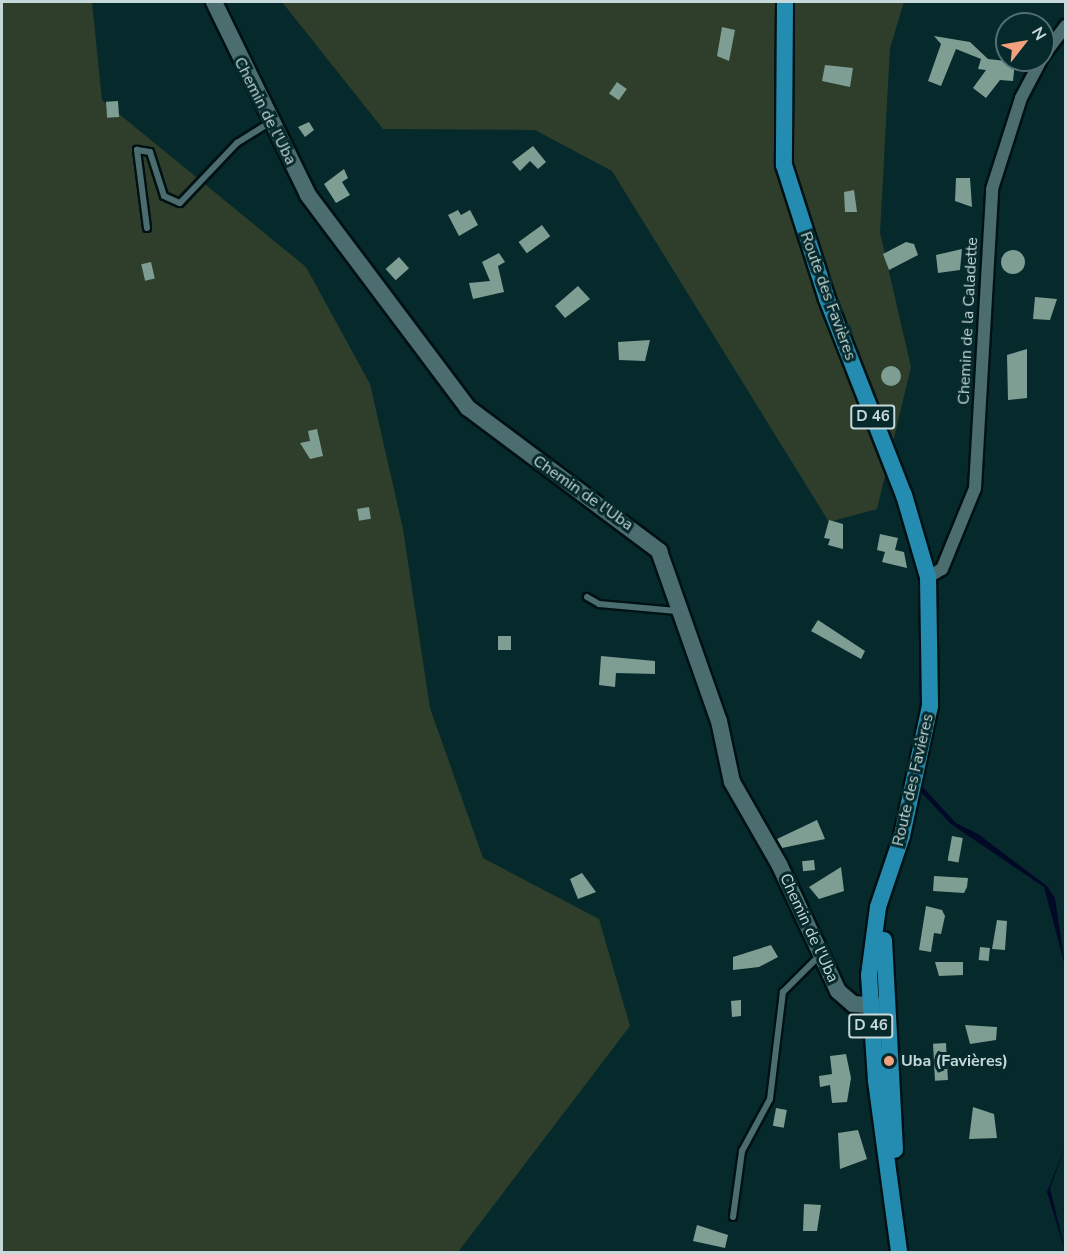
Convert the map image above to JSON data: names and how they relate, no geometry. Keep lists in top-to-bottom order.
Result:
{
  "streets": {
    "main road": ["Route des Favières", "D 46"],
    "street": ["Chemin de l'Uba", "Chemin de la Caladette"]
  },
  "crossings": [
    ["Chemin de l'Uba", "Route des Favières"],
    ["Chemin de l'Uba", "D 46"],
    ["Route des Favières", "Chemin de la Caladette"],
    ["Route des Favières", "D 46"]
  ],
  "places": ["Uba (Favières)"],
  "north": "top right"
}
